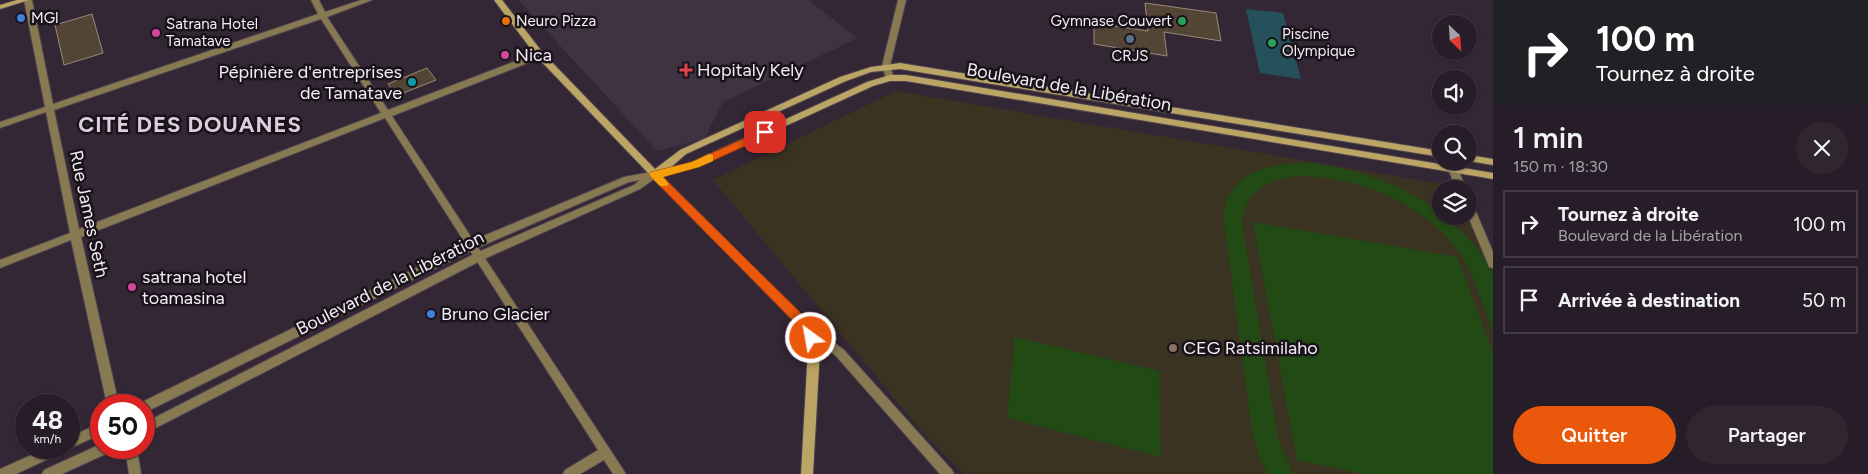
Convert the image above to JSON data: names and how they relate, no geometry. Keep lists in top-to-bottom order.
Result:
{
  "streets": {
    "main road": ["Boulevard de la Libération"],
    "street": ["Rue James Seth"]
  },
  "districts": ["CITÉ DES DOUANES"],
  "places": {
    "other": [
      "MGI",
      "Neuro Pizza",
      "Gymnase Couvert",
      "Satrana Hotel Tamatave",
      "CRJS",
      "Piscine Olympique",
      "Nica",
      "Pépinière d'entreprises de Tamatave",
      "satrana hotel toamasina",
      "Bruno Glacier",
      "CEG Ratsimilaho"
    ],
    "health": ["Hopitaly Kely"]
  },
  "north": "bottom right",
  "page": {
    "turn": ["100 m", "Tournez à droite"],
    "heading": ["1 min", "150 m · 18:30"],
    "list": [
      {
        "name": "Tournez à droite",
        "note": "Boulevard de la Libération",
        "value": "100 m"
      },
      {
        "name": "Arrivée à destination",
        "value": "50 m"
      }
    ],
    "speed": "48 km/h",
    "limit": "50",
    "buttons": ["Quitter", "Partager"]
  }
}
